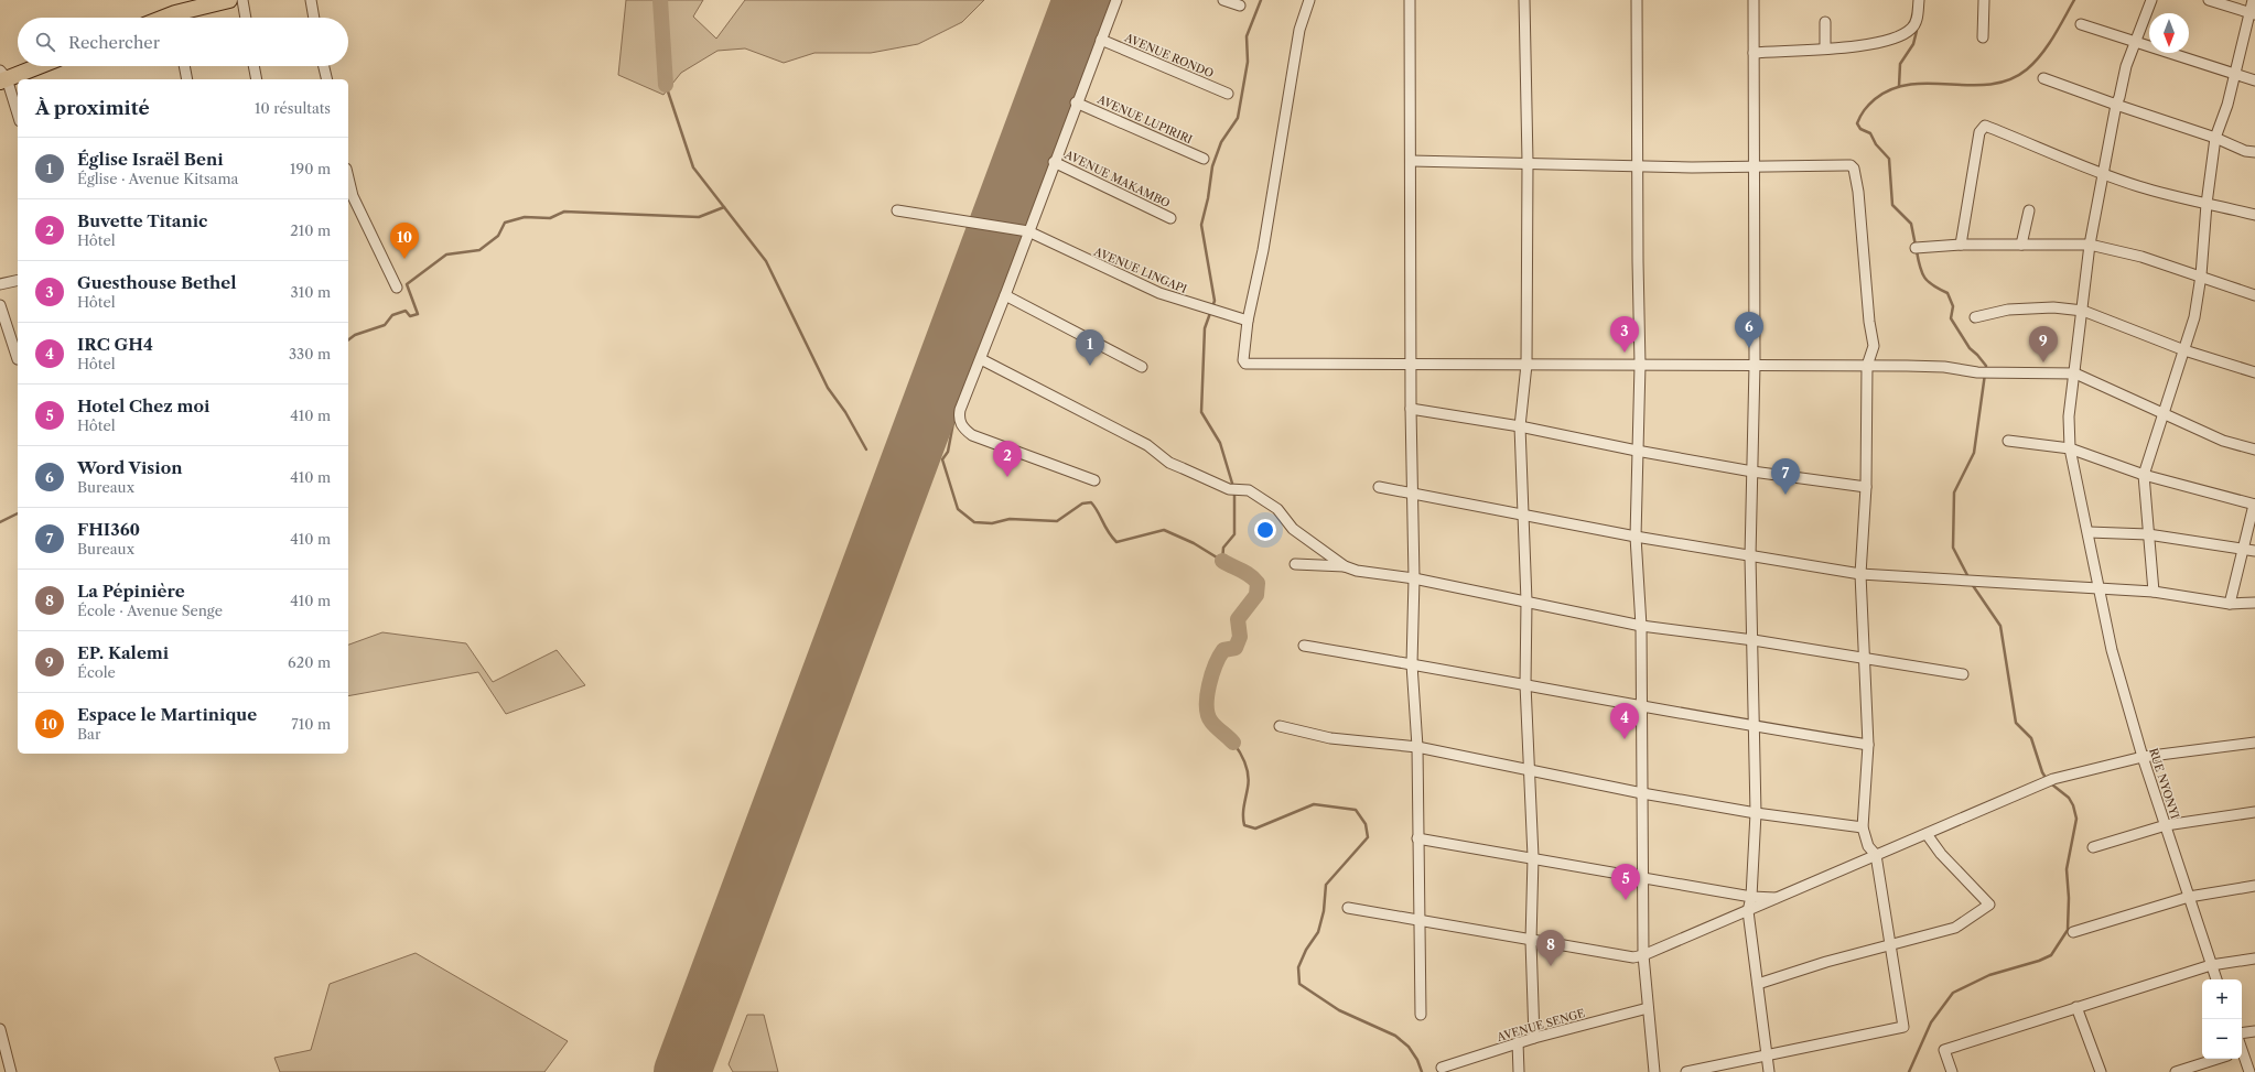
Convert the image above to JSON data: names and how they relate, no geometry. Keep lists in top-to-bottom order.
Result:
{
  "streets": {
    "street": [
      "AVENUE RONDO",
      "AVENUE LUPIRIRI",
      "AVENUE MAKAMBO",
      "AVENUE LINGAPI",
      "RUE NYONYI",
      "AVENUE SENGE"
    ]
  },
  "north": "bottom",
  "page": {
    "search": "Rechercher",
    "heading": ["À proximité", "10 résultats"],
    "list": [
      {
        "mark": "1",
        "name": "Église Israël Beni",
        "note": "Église · Avenue Kitsama",
        "value": "190 m"
      },
      {
        "mark": "2",
        "name": "Buvette Titanic",
        "note": "Hôtel",
        "value": "210 m"
      },
      {
        "mark": "3",
        "name": "Guesthouse Bethel",
        "note": "Hôtel",
        "value": "310 m"
      },
      {
        "mark": "4",
        "name": "IRC GH4",
        "note": "Hôtel",
        "value": "330 m"
      },
      {
        "mark": "5",
        "name": "Hotel Chez moi",
        "note": "Hôtel",
        "value": "410 m"
      },
      {
        "mark": "6",
        "name": "Word Vision",
        "note": "Bureaux",
        "value": "410 m"
      },
      {
        "mark": "7",
        "name": "FHI360",
        "note": "Bureaux",
        "value": "410 m"
      },
      {
        "mark": "8",
        "name": "La Pépinière",
        "note": "École · Avenue Senge",
        "value": "410 m"
      },
      {
        "mark": "9",
        "name": "EP. Kalemi",
        "note": "École",
        "value": "620 m"
      },
      {
        "mark": "10",
        "name": "Espace le Martinique",
        "note": "Bar",
        "value": "710 m"
      }
    ],
    "pins": [
      "10",
      "6",
      "3",
      "9",
      "1",
      "2",
      "7",
      "4",
      "5",
      "8"
    ],
    "map_buttons": ["+", "−"]
  }
}
